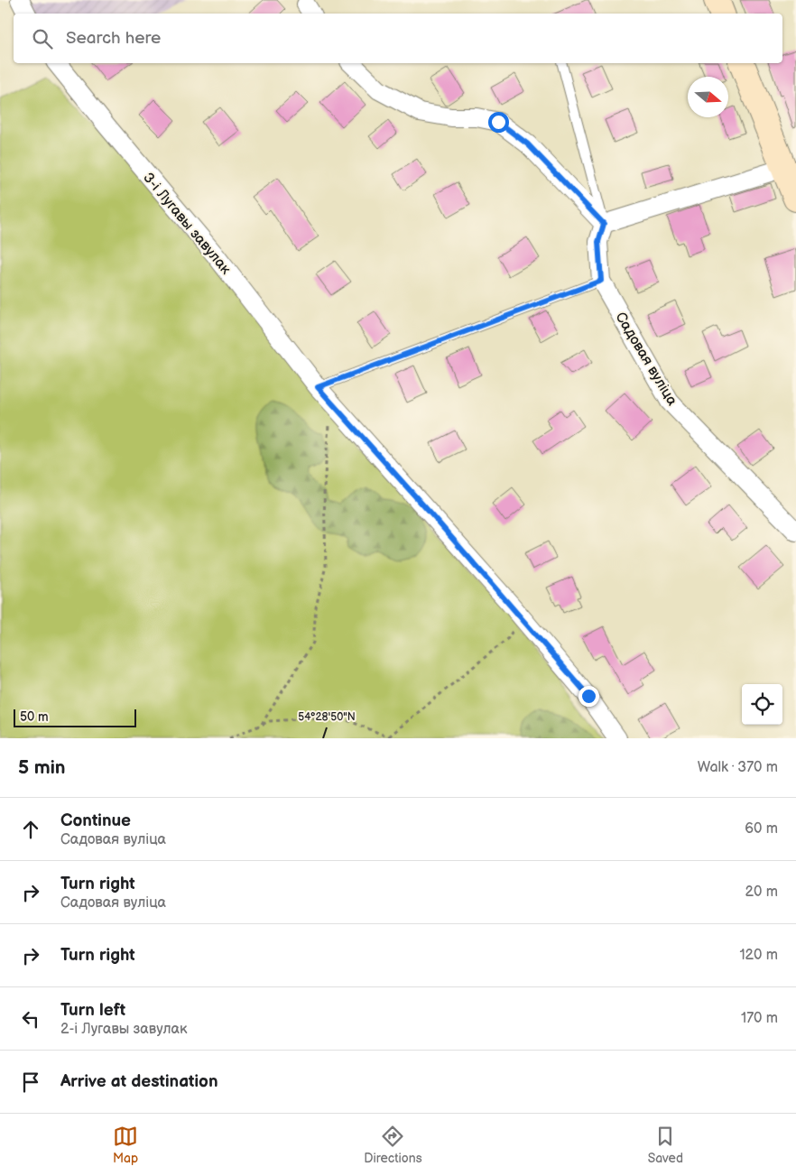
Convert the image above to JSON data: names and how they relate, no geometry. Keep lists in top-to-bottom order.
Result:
{
  "streets": {
    "street": ["3-і Лугавы завулак", "Садовая вуліца"]
  },
  "scale_bar": "50 m",
  "north": "right",
  "page": {
    "search": "Search here",
    "scale": "50 m",
    "heading": ["5 min", "Walk · 370 m"],
    "list": [
      ["Continue", "Садовая вуліца", "60 m"],
      ["Turn right", "Садовая вуліца", "20 m"],
      ["Turn right", "120 m"],
      ["Turn left", "2-і Лугавы завулак", "170 m"],
      "Arrive at destination"
    ],
    "nav": ["Map", "Directions", "Saved"]
  },
  "coordinates": ["54°28'50\"N"]
}
